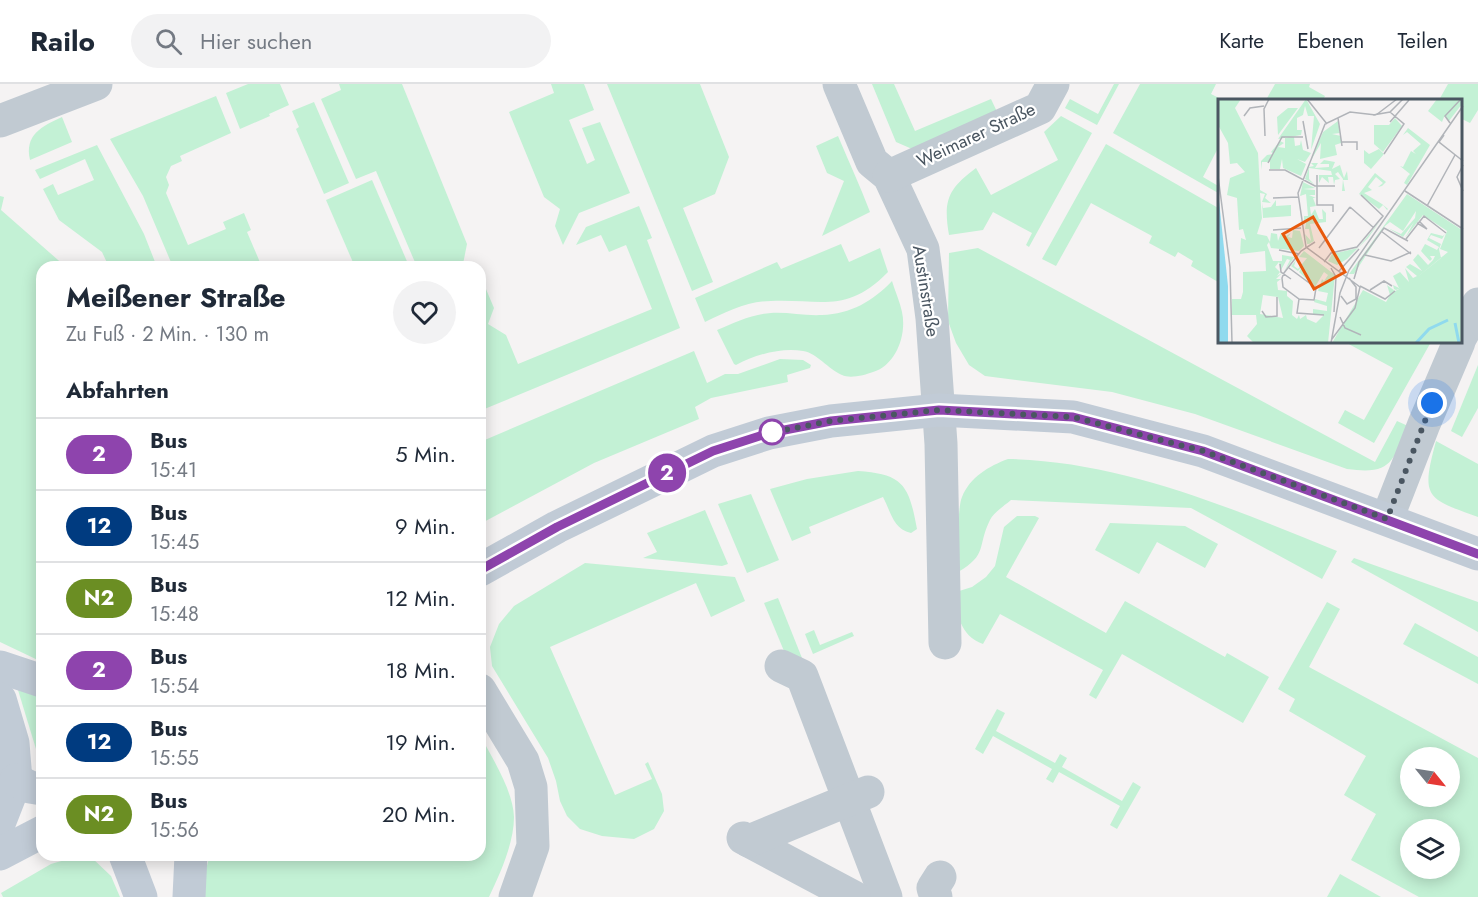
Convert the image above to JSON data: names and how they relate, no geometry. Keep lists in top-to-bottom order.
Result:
{
  "streets": {
    "street": ["Weimarer Straße", "Austinstraße"]
  },
  "crossings": [
    ["Weimarer Straße", "Austinstraße"]
  ],
  "lines": ["bus line 2"],
  "north": "bottom right",
  "page": {
    "header": "Railo",
    "search": "Hier suchen",
    "nav": ["Karte", "Ebenen", "Teilen"],
    "on_map": "2",
    "heading": [
      ["Meißener Straße", "Zu Fuß · 2 Min. · 130 m"],
      "Abfahrten"
    ],
    "list": [
      {
        "mark": "2",
        "name": "Bus",
        "note": "15:41",
        "value": "5 Min."
      },
      {
        "mark": "12",
        "name": "Bus",
        "note": "15:45",
        "value": "9 Min."
      },
      {
        "mark": "N2",
        "name": "Bus",
        "note": "15:48",
        "value": "12 Min."
      },
      {
        "mark": "2",
        "name": "Bus",
        "note": "15:54",
        "value": "18 Min."
      },
      {
        "mark": "12",
        "name": "Bus",
        "note": "15:55",
        "value": "19 Min."
      },
      {
        "mark": "N2",
        "name": "Bus",
        "note": "15:56",
        "value": "20 Min."
      }
    ]
  }
}
